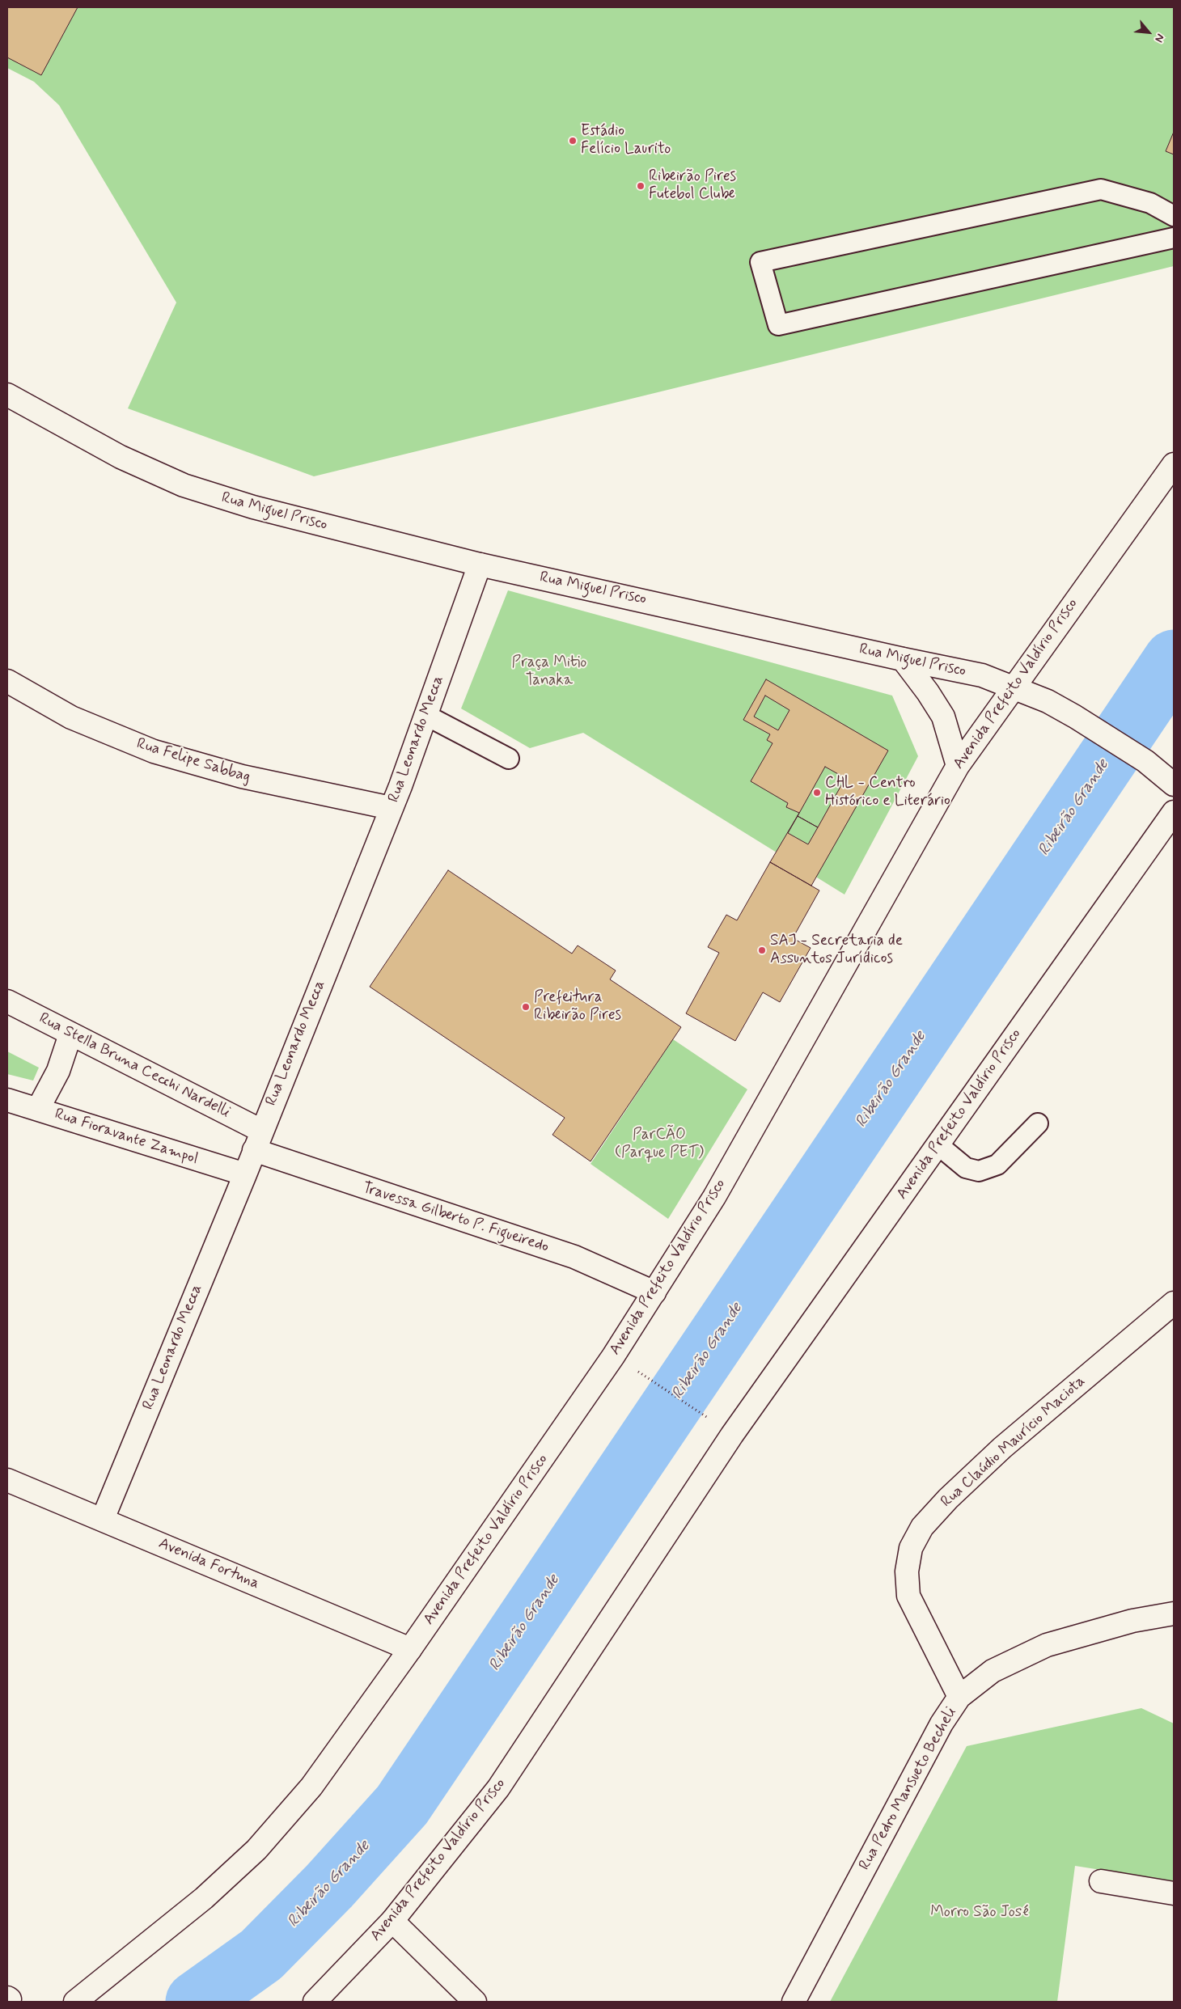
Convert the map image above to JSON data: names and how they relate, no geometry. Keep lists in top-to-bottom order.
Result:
{
  "streets": {
    "street": [
      "Rua Miguel Prisco",
      "Avenida Prefeito Valdírio Prisco",
      "Rua Leonardo Mecca",
      "Rua Felipe Sabbag",
      "Rua Stella Bruna Cecchi Nardelli",
      "Rua Fioravante Zampol",
      "Travessa Gilberto P. Figueiredo",
      "Rua Claúdio Maurício Maciota",
      "Avenida Fortuna",
      "Rua Pedro Mansueto Becheli"
    ]
  },
  "crossings": [
    ["Rua Miguel Prisco", "Avenida Prefeito Valdírio Prisco"],
    ["Rua Miguel Prisco", "Rua Leonardo Mecca"],
    ["Avenida Prefeito Valdírio Prisco", "Travessa Gilberto P. Figueiredo"],
    ["Avenida Prefeito Valdírio Prisco", "Avenida Fortuna"],
    ["Rua Leonardo Mecca", "Rua Felipe Sabbag"],
    ["Rua Leonardo Mecca", "Rua Stella Bruna Cecchi Nardelli"],
    ["Rua Leonardo Mecca", "Rua Fioravante Zampol"],
    ["Rua Leonardo Mecca", "Travessa Gilberto P. Figueiredo"],
    ["Rua Leonardo Mecca", "Avenida Fortuna"],
    ["Rua Stella Bruna Cecchi Nardelli", "Travessa Gilberto P. Figueiredo"],
    ["Rua Claúdio Maurício Maciota", "Rua Pedro Mansueto Becheli"]
  ],
  "water": ["Ribeirão Grande"],
  "parks": ["Praça Mitio Tanaka", "ParCÃO (Parque PET)", "Morro São José"],
  "places": [
    "Estádio Felício Laurito",
    "Ribeirão Pires Futebol Clube",
    "CHL - Centro Histórico e Literário",
    "SAJ - Secretaria de Assuntos Jurídicos",
    "Prefeitura Ribeirão Pires"
  ],
  "north": "bottom right"
}
